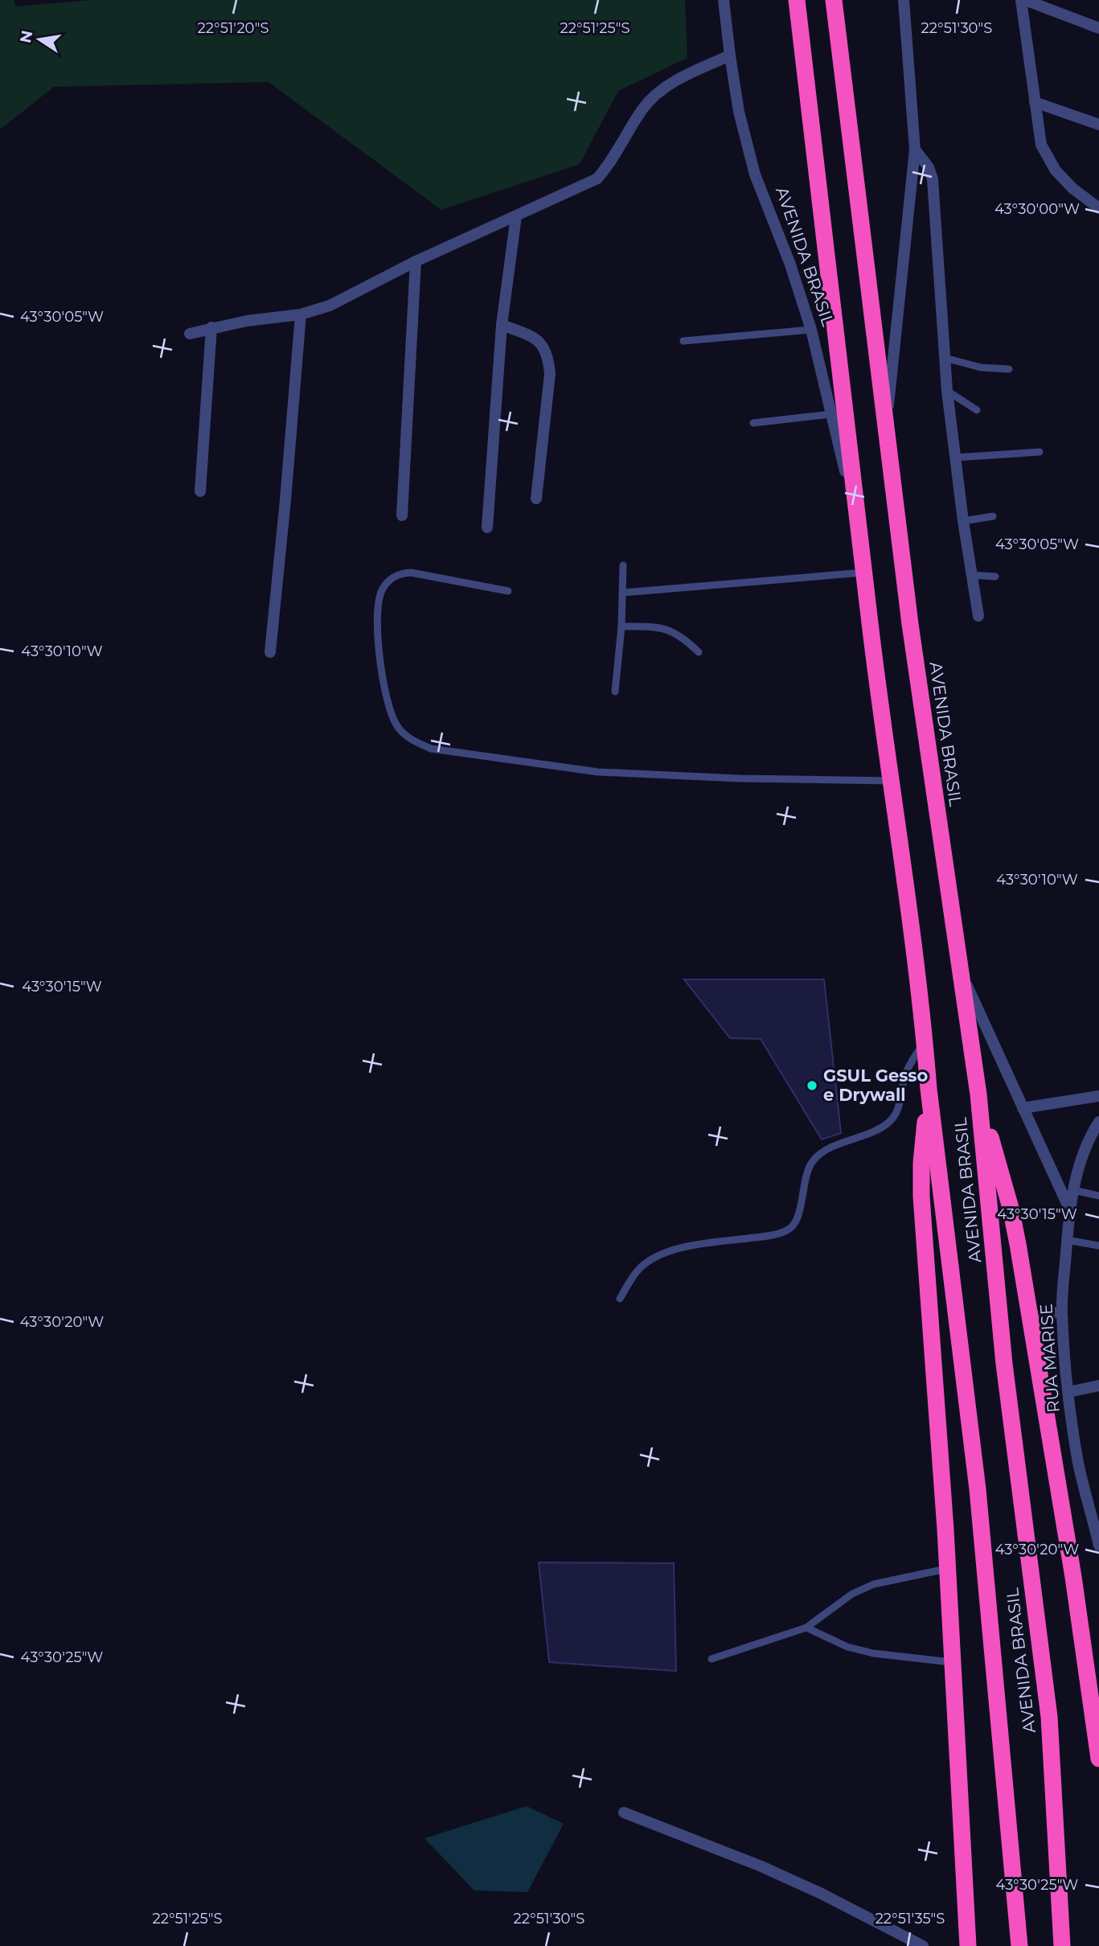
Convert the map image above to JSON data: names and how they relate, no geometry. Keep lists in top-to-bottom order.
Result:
{
  "streets": {
    "highway": ["AVENIDA BRASIL"],
    "street": ["RUA MARISE"]
  },
  "places": ["GSUL Gesso e Drywall"],
  "north": "left",
  "coordinates": [
    "22°51'20\"S",
    "22°51'25\"S",
    "22°51'30\"S",
    "43°30'00\"W",
    "43°30'05\"W",
    "43°30'10\"W",
    "43°30'15\"W",
    "43°30'20\"W",
    "43°30'25\"W",
    "22°51'35\"S"
  ]
}
